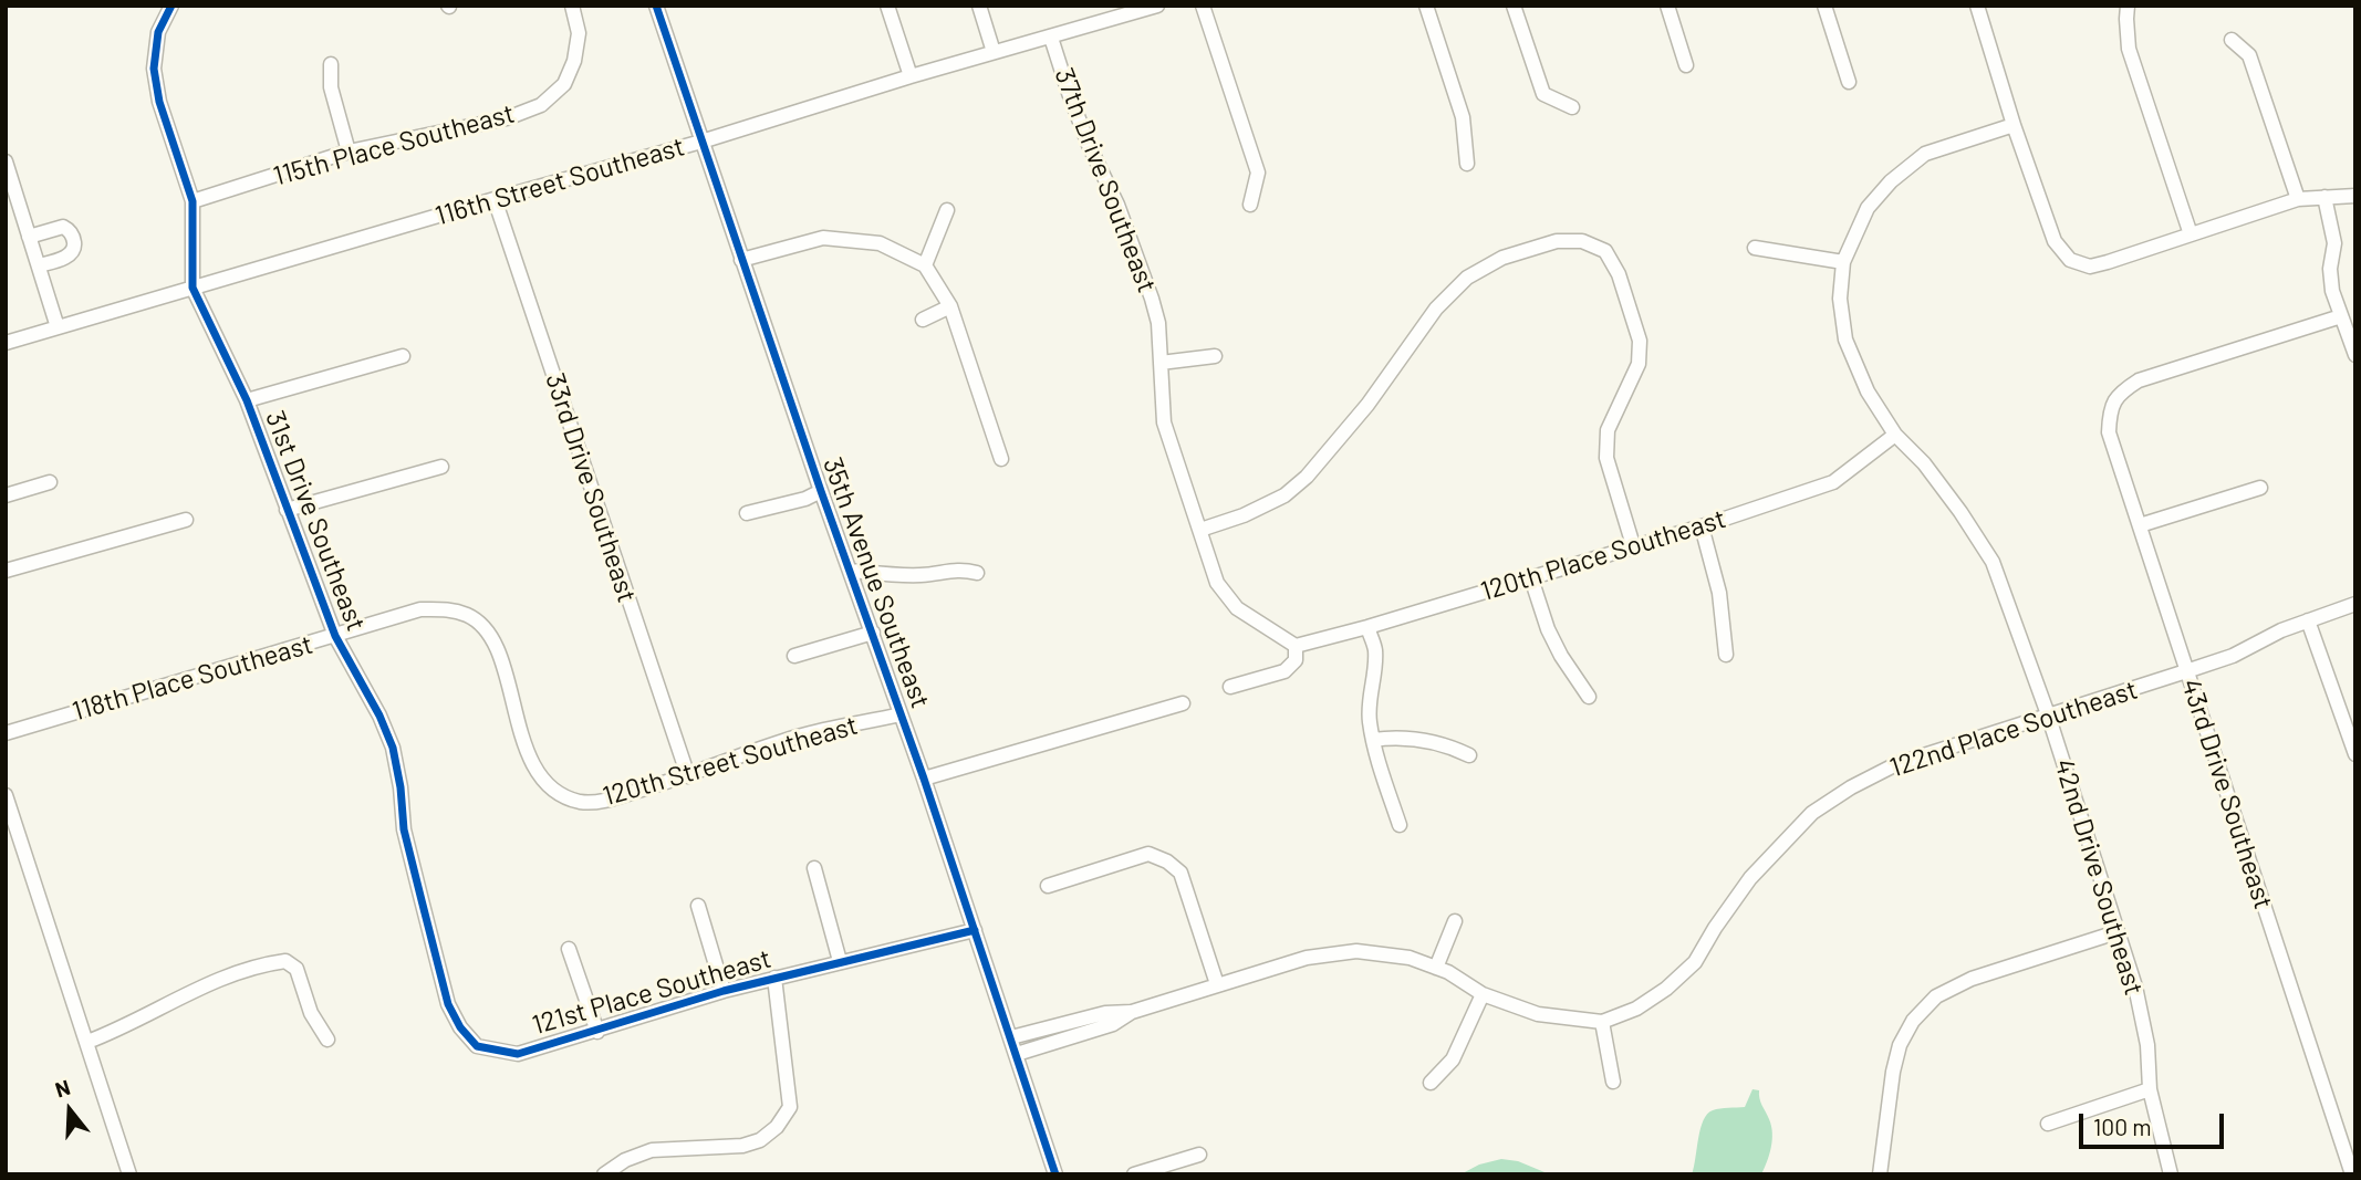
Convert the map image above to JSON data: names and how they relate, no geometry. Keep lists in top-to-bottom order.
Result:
{
  "streets": {
    "street": [
      "115th Place Southeast",
      "37th Drive Southeast",
      "116th Street Southeast",
      "33rd Drive Southeast",
      "31st Drive Southeast",
      "120th Place Southeast",
      "35th Avenue Southeast",
      "118th Place Southeast",
      "122nd Place Southeast",
      "120th Street Southeast",
      "43rd Drive Southeast",
      "42nd Drive Southeast",
      "121st Place Southeast"
    ]
  },
  "crossings": [
    ["115th Place Southeast", "31st Drive Southeast"],
    ["37th Drive Southeast", "116th Street Southeast"],
    ["37th Drive Southeast", "120th Place Southeast"],
    ["116th Street Southeast", "33rd Drive Southeast"],
    ["116th Street Southeast", "31st Drive Southeast"],
    ["116th Street Southeast", "35th Avenue Southeast"],
    ["33rd Drive Southeast", "120th Street Southeast"],
    ["31st Drive Southeast", "118th Place Southeast"],
    ["31st Drive Southeast", "121st Place Southeast"],
    ["120th Place Southeast", "42nd Drive Southeast"],
    ["35th Avenue Southeast", "122nd Place Southeast"],
    ["35th Avenue Southeast", "120th Street Southeast"],
    ["35th Avenue Southeast", "121st Place Southeast"],
    ["118th Place Southeast", "120th Street Southeast"],
    ["122nd Place Southeast", "43rd Drive Southeast"],
    ["122nd Place Southeast", "42nd Drive Southeast"]
  ],
  "scale_bar": "100 m",
  "north": "top"
}
